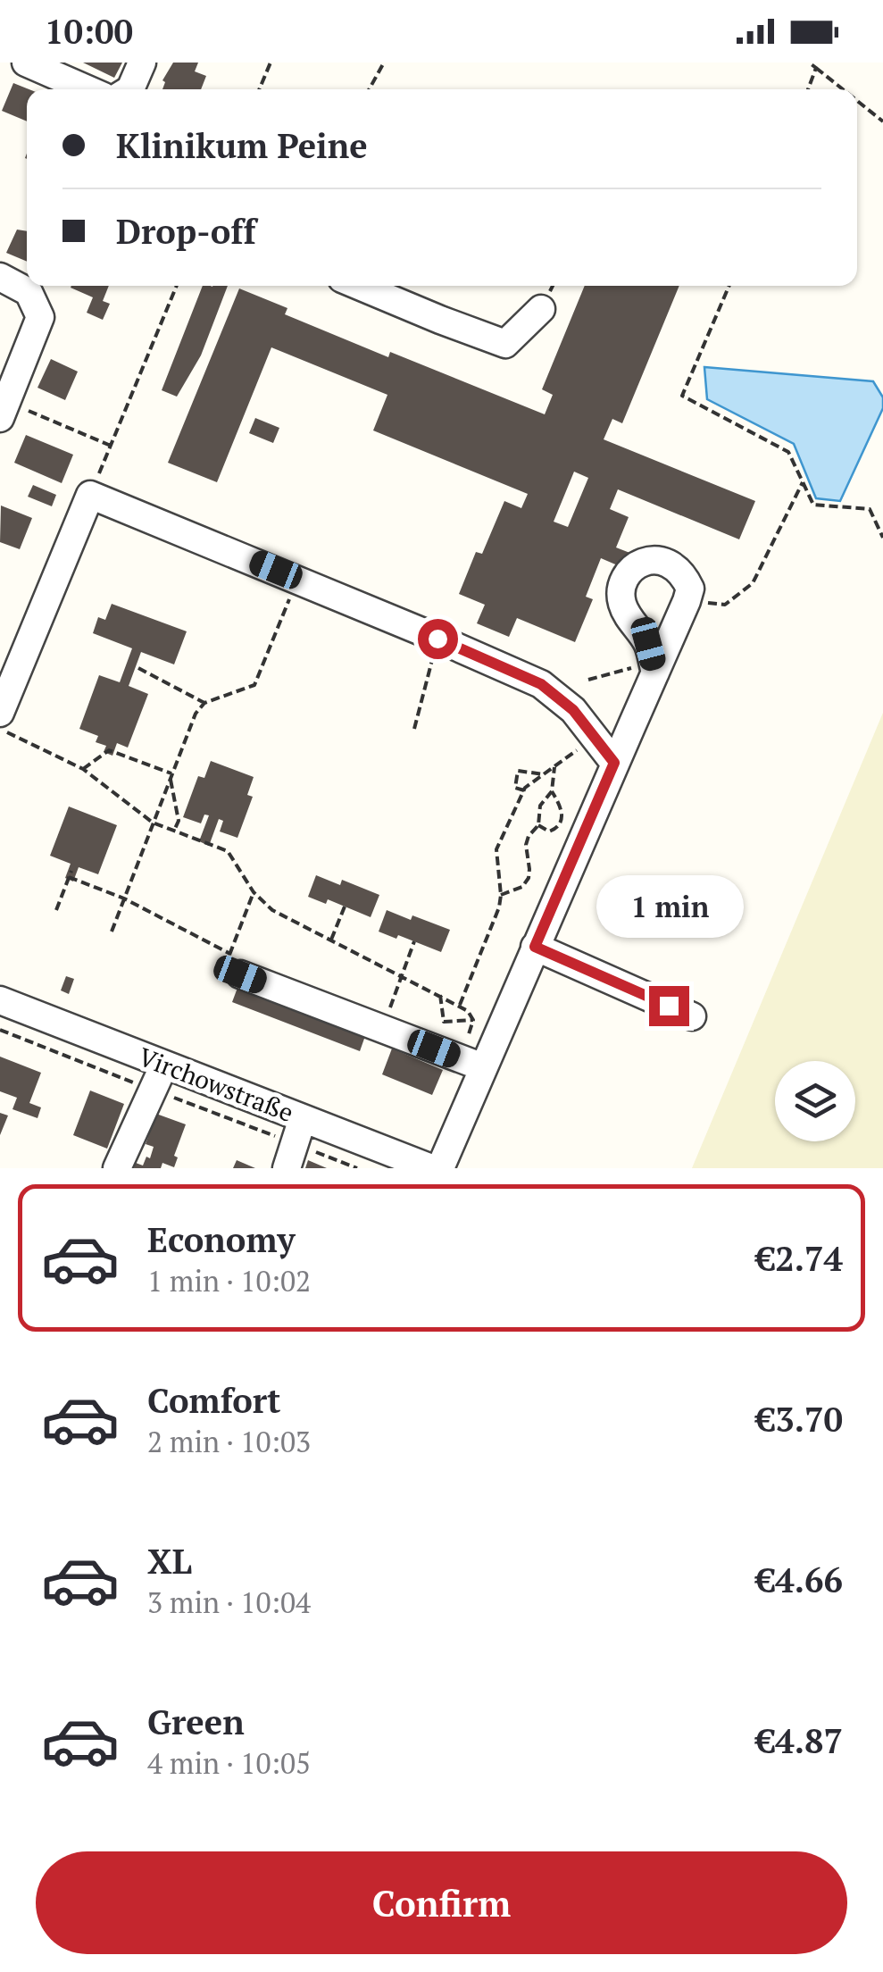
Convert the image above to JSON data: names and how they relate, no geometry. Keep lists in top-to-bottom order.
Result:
{
  "streets": {
    "street": ["Virchowstraße"]
  },
  "page": {
    "status": "10:00",
    "banner": ["Klinikum Peine", "Drop-off"],
    "bubble": "1 min",
    "list": [
      {
        "name": "Economy",
        "note": "1 min · 10:02",
        "value": "€2.74"
      },
      {
        "name": "Comfort",
        "note": "2 min · 10:03",
        "value": "€3.70"
      },
      {
        "name": "XL",
        "note": "3 min · 10:04",
        "value": "€4.66"
      },
      {
        "name": "Green",
        "note": "4 min · 10:05",
        "value": "€4.87"
      }
    ],
    "buttons": "Confirm"
  }
}
